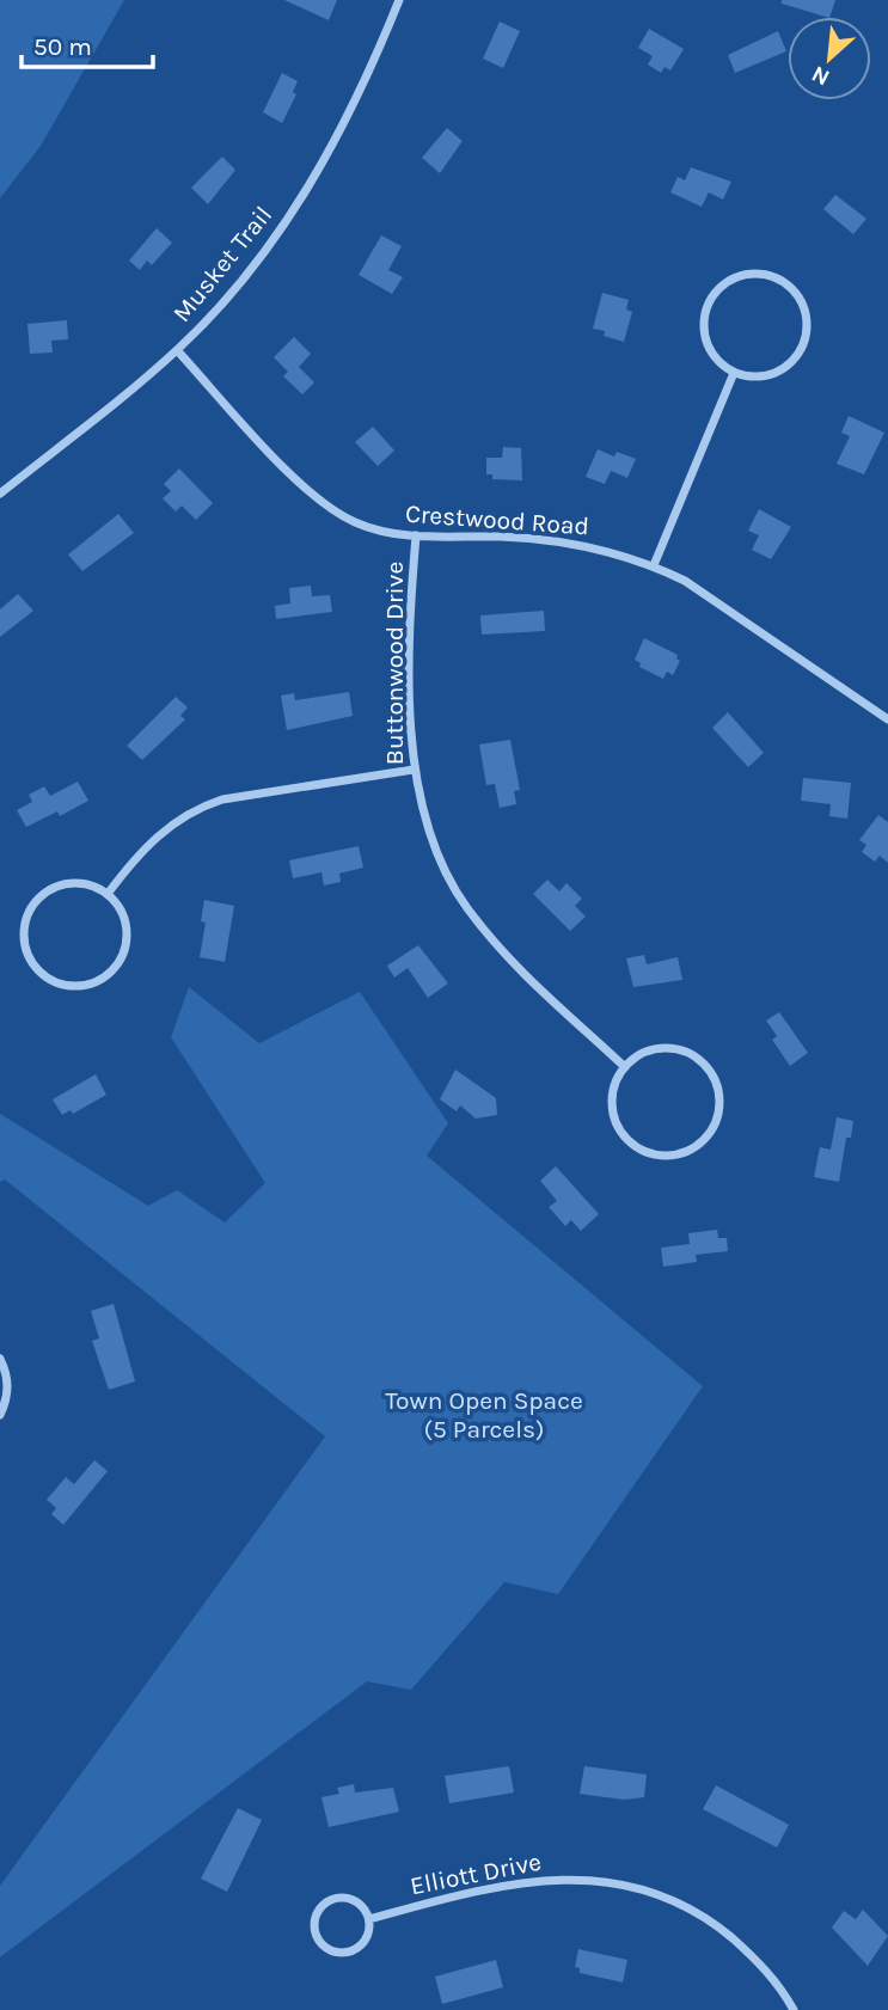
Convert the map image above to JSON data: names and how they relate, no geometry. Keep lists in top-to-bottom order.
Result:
{
  "streets": {
    "street": [
      "Musket Trail",
      "Crestwood Road",
      "Buttonwood Drive",
      "Elliott Drive"
    ]
  },
  "crossings": [
    ["Musket Trail", "Crestwood Road"],
    ["Crestwood Road", "Buttonwood Drive"]
  ],
  "parks": ["Town Open Space (5 Parcels)"],
  "scale_bar": "50 m",
  "north": "bottom left"
}
